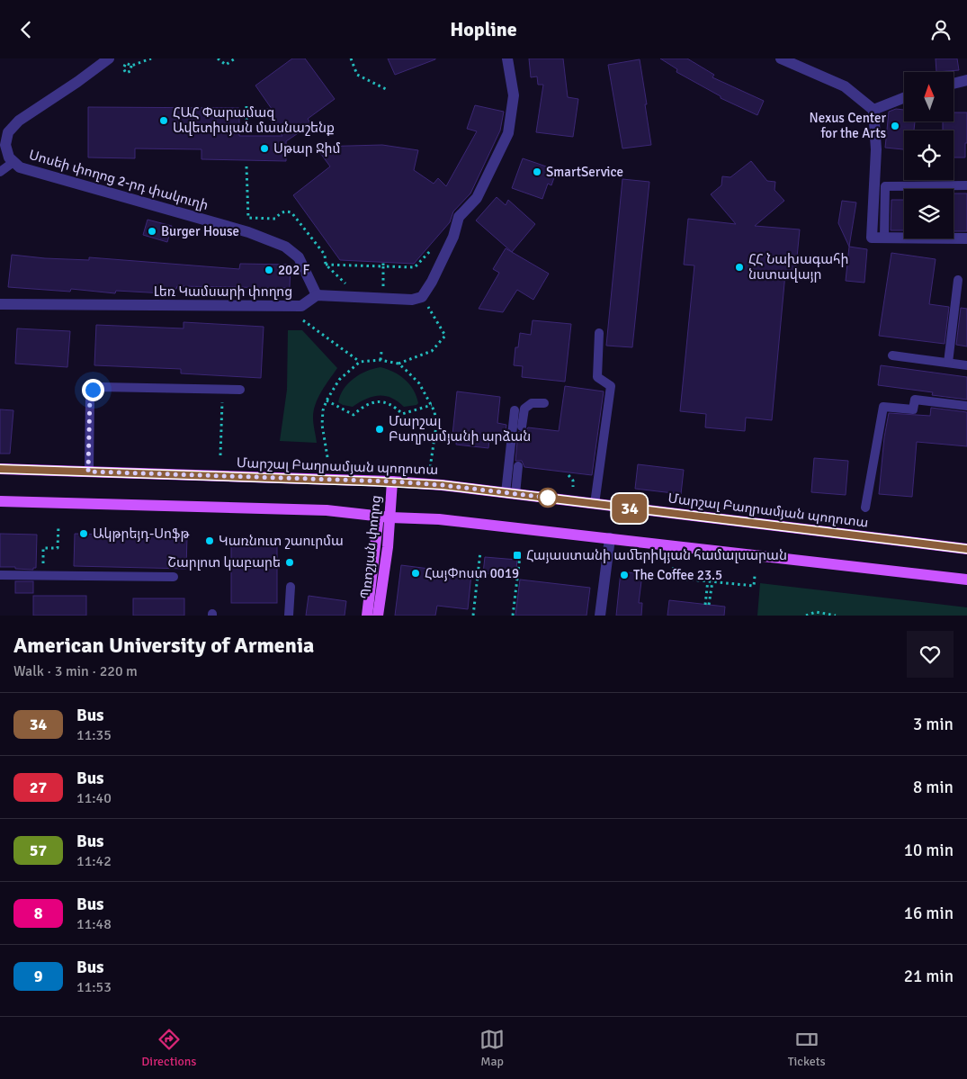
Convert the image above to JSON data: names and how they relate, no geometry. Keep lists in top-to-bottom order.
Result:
{
  "streets": {
    "main road": ["Մարշալ Բաղրամյան պողոտա", "Պռոշյան փողոց"],
    "street": ["Սոսեի փողոց 2-րդ փակուղի", "Լեռ Կամսարի փողոց"]
  },
  "crossings": [
    ["Սոսեի փողոց 2-րդ փակուղի", "Լեռ Կամսարի փողոց"],
    ["Մարշալ Բաղրամյան պողոտա", "Պռոշյան փողոց"]
  ],
  "places": {
    "other": [
      "ՀԱՀ Փարամազ Ավետիսյան մասնաշենք",
      "Nexus Center for the Arts",
      "Սթար Ջիմ",
      "SmartService",
      "Burger House",
      "ՀՀ Նախագահի նստավայր",
      "202 F",
      "Մարշալ Բաղրամյանի արձան",
      "Ակթրեյդ-Սոֆթ",
      "Կառնուտ շաուրմա",
      "Շարլոտ կաբարե",
      "ՀայՓոստ 0019",
      "The Coffee 23.5"
    ],
    "transit": ["Հայաստանի ամերիկյան համալսարան"]
  },
  "lines": ["bus line 34"],
  "north": "top",
  "page": {
    "header": "Hopline",
    "on_map": "34",
    "heading": ["American University of Armenia", "Walk · 3 min · 220 m"],
    "list": [
      {
        "mark": "34",
        "name": "Bus",
        "note": "11:35",
        "value": "3 min"
      },
      {
        "mark": "27",
        "name": "Bus",
        "note": "11:40",
        "value": "8 min"
      },
      {
        "mark": "57",
        "name": "Bus",
        "note": "11:42",
        "value": "10 min"
      },
      {
        "mark": "8",
        "name": "Bus",
        "note": "11:48",
        "value": "16 min"
      },
      {
        "mark": "9",
        "name": "Bus",
        "note": "11:53",
        "value": "21 min"
      }
    ],
    "tabs": ["Directions", "Map", "Tickets"]
  }
}
